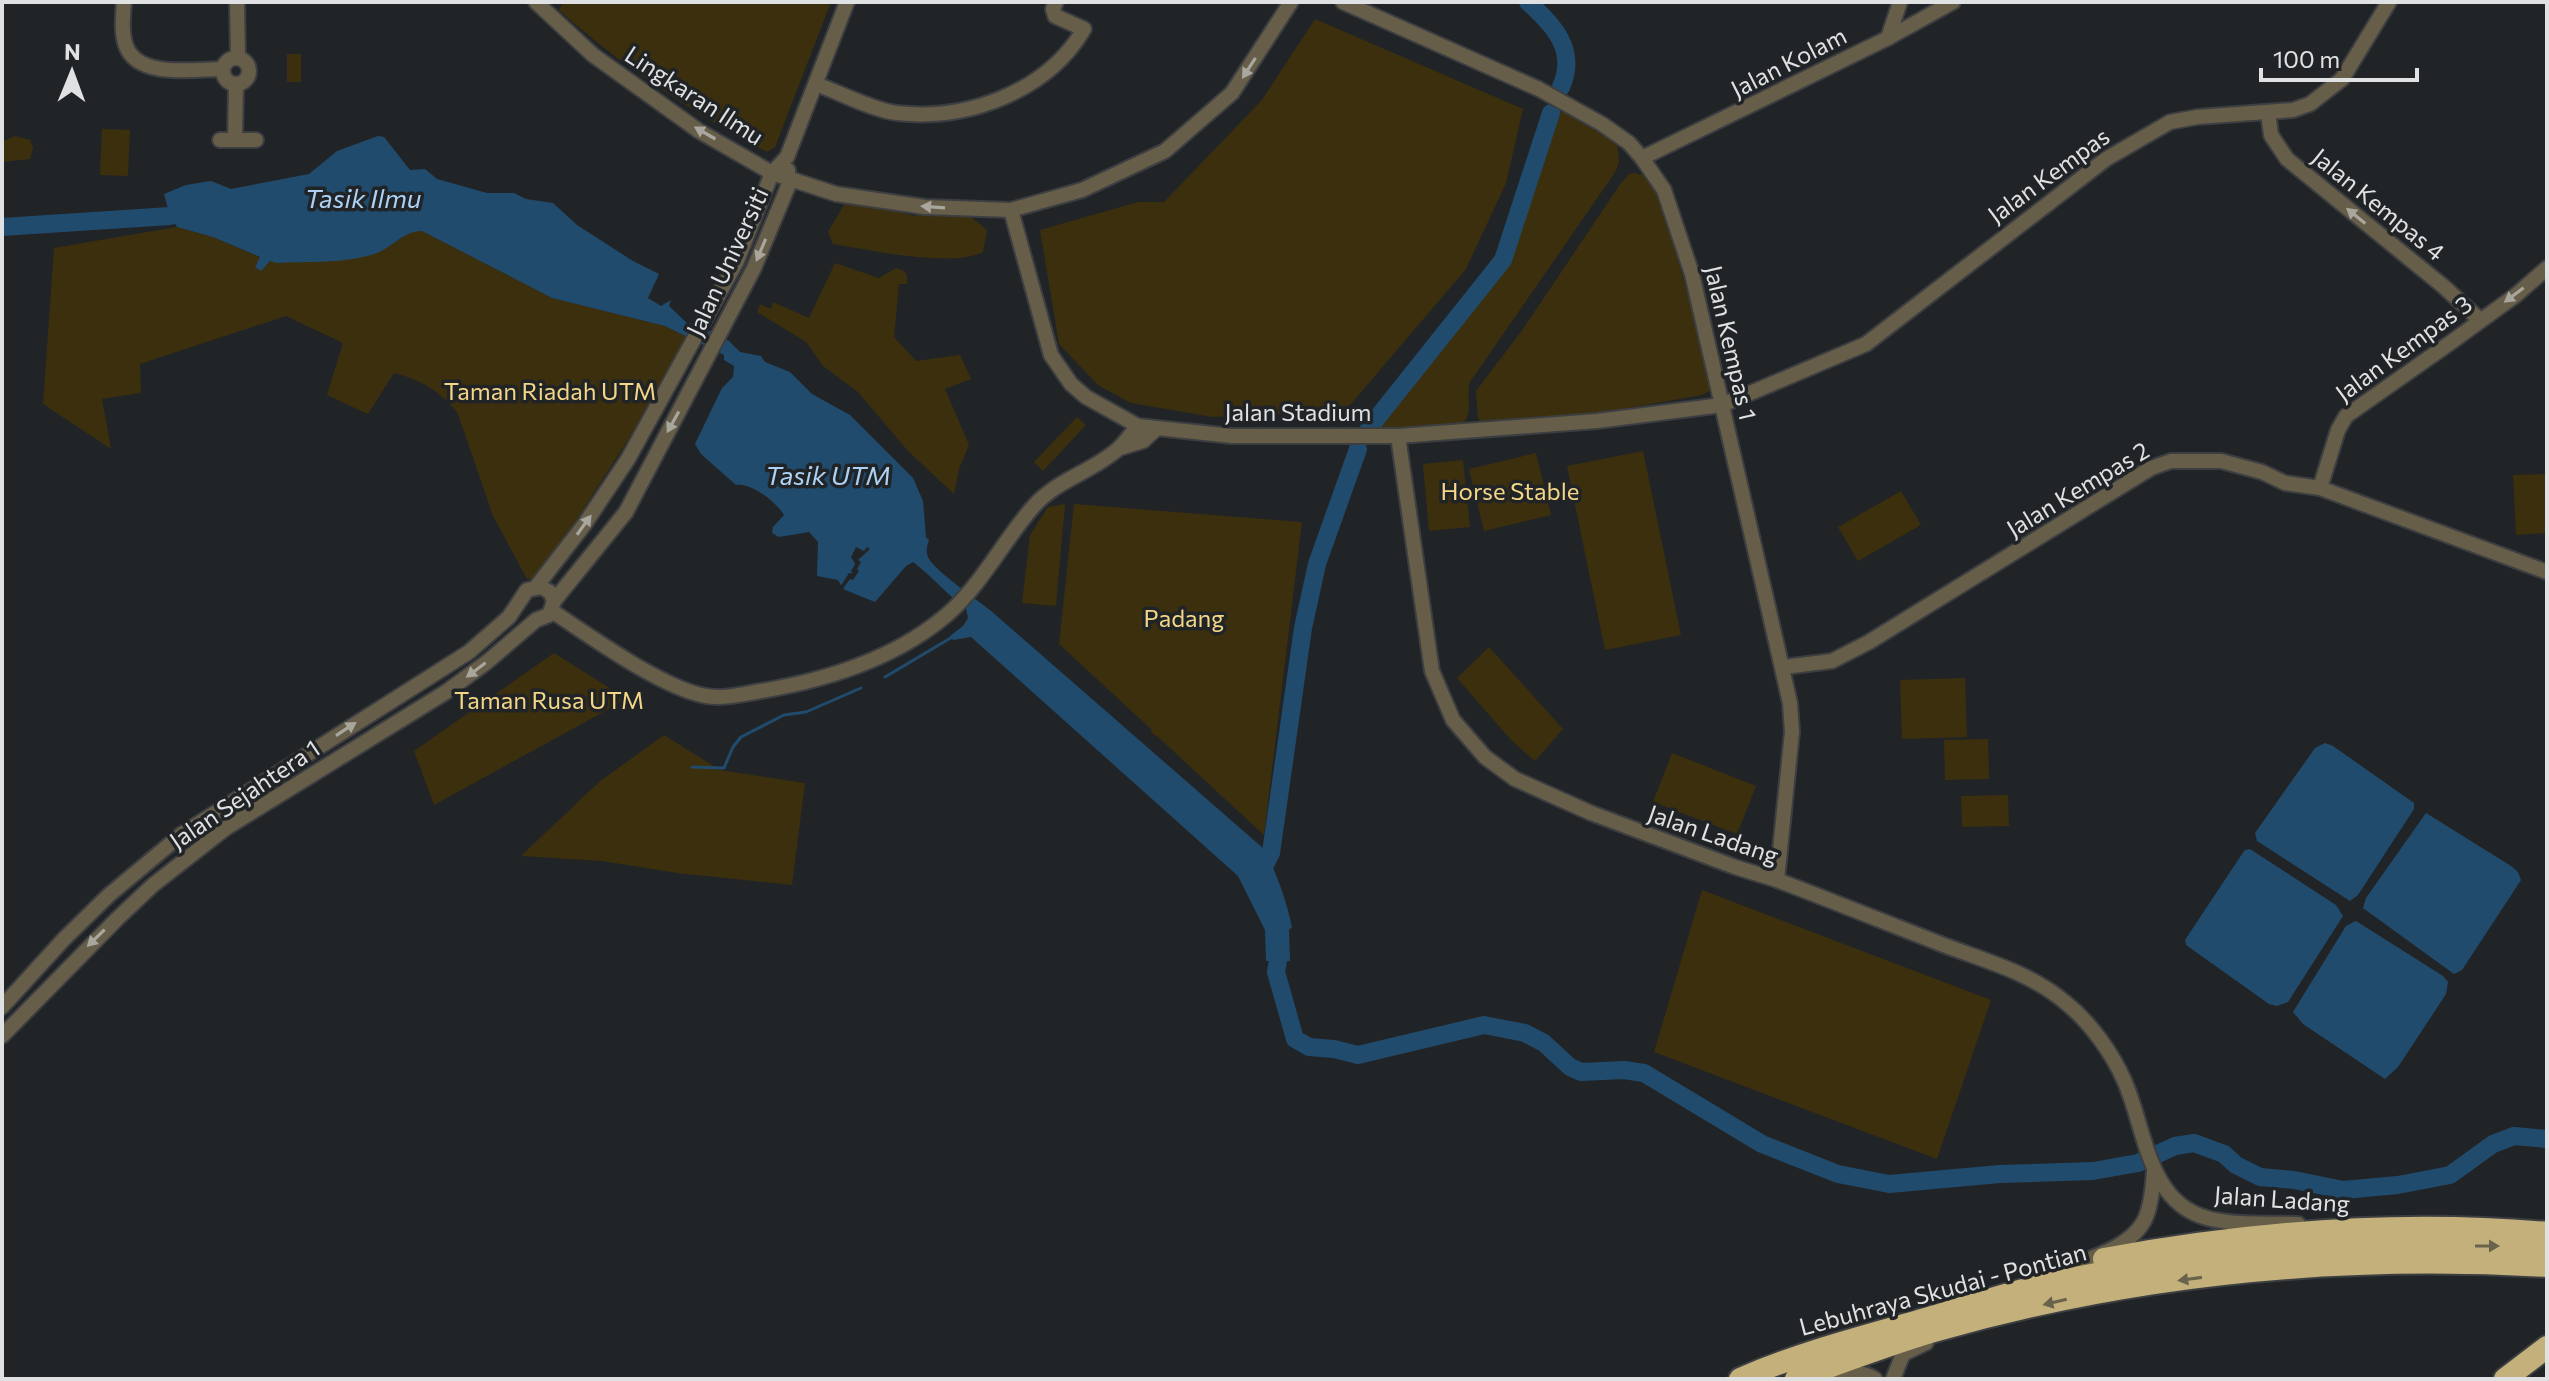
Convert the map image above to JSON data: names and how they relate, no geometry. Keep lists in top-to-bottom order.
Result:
{
  "streets": {
    "highway": ["Lebuhraya Skudai - Pontian"],
    "street": [
      "Jalan Kolam",
      "Lingkaran Ilmu",
      "Jalan Kempas",
      "Jalan Kempas 4",
      "Jalan Universiti",
      "Jalan Kempas 1",
      "Jalan Kempas 3",
      "Jalan Stadium",
      "Jalan Kempas 2",
      "Jalan Sejahtera 1",
      "Jalan Ladang"
    ]
  },
  "crossings": [
    ["Jalan Kolam", "Jalan Kempas 1"],
    ["Lingkaran Ilmu", "Jalan Universiti"],
    ["Lingkaran Ilmu", "Jalan Stadium"],
    ["Jalan Kempas", "Jalan Kempas 4"],
    ["Jalan Kempas", "Jalan Kempas 1"],
    ["Jalan Kempas", "Jalan Stadium"],
    ["Jalan Kempas 4", "Jalan Kempas 3"],
    ["Jalan Universiti", "Jalan Sejahtera 1"],
    ["Jalan Kempas 1", "Jalan Stadium"],
    ["Jalan Kempas 1", "Jalan Kempas 2"],
    ["Jalan Kempas 1", "Jalan Ladang"],
    ["Jalan Kempas 3", "Jalan Kempas 2"],
    ["Jalan Stadium", "Jalan Ladang"]
  ],
  "one_way": ["Lingkaran Ilmu", "Jalan Kempas 4"],
  "water": ["Tasik Ilmu", "Tasik UTM"],
  "parks": [
    "Taman Riadah UTM",
    "Horse Stable",
    "Padang",
    "Taman Rusa UTM"
  ],
  "scale_bar": "100 m",
  "north": "top"
}
